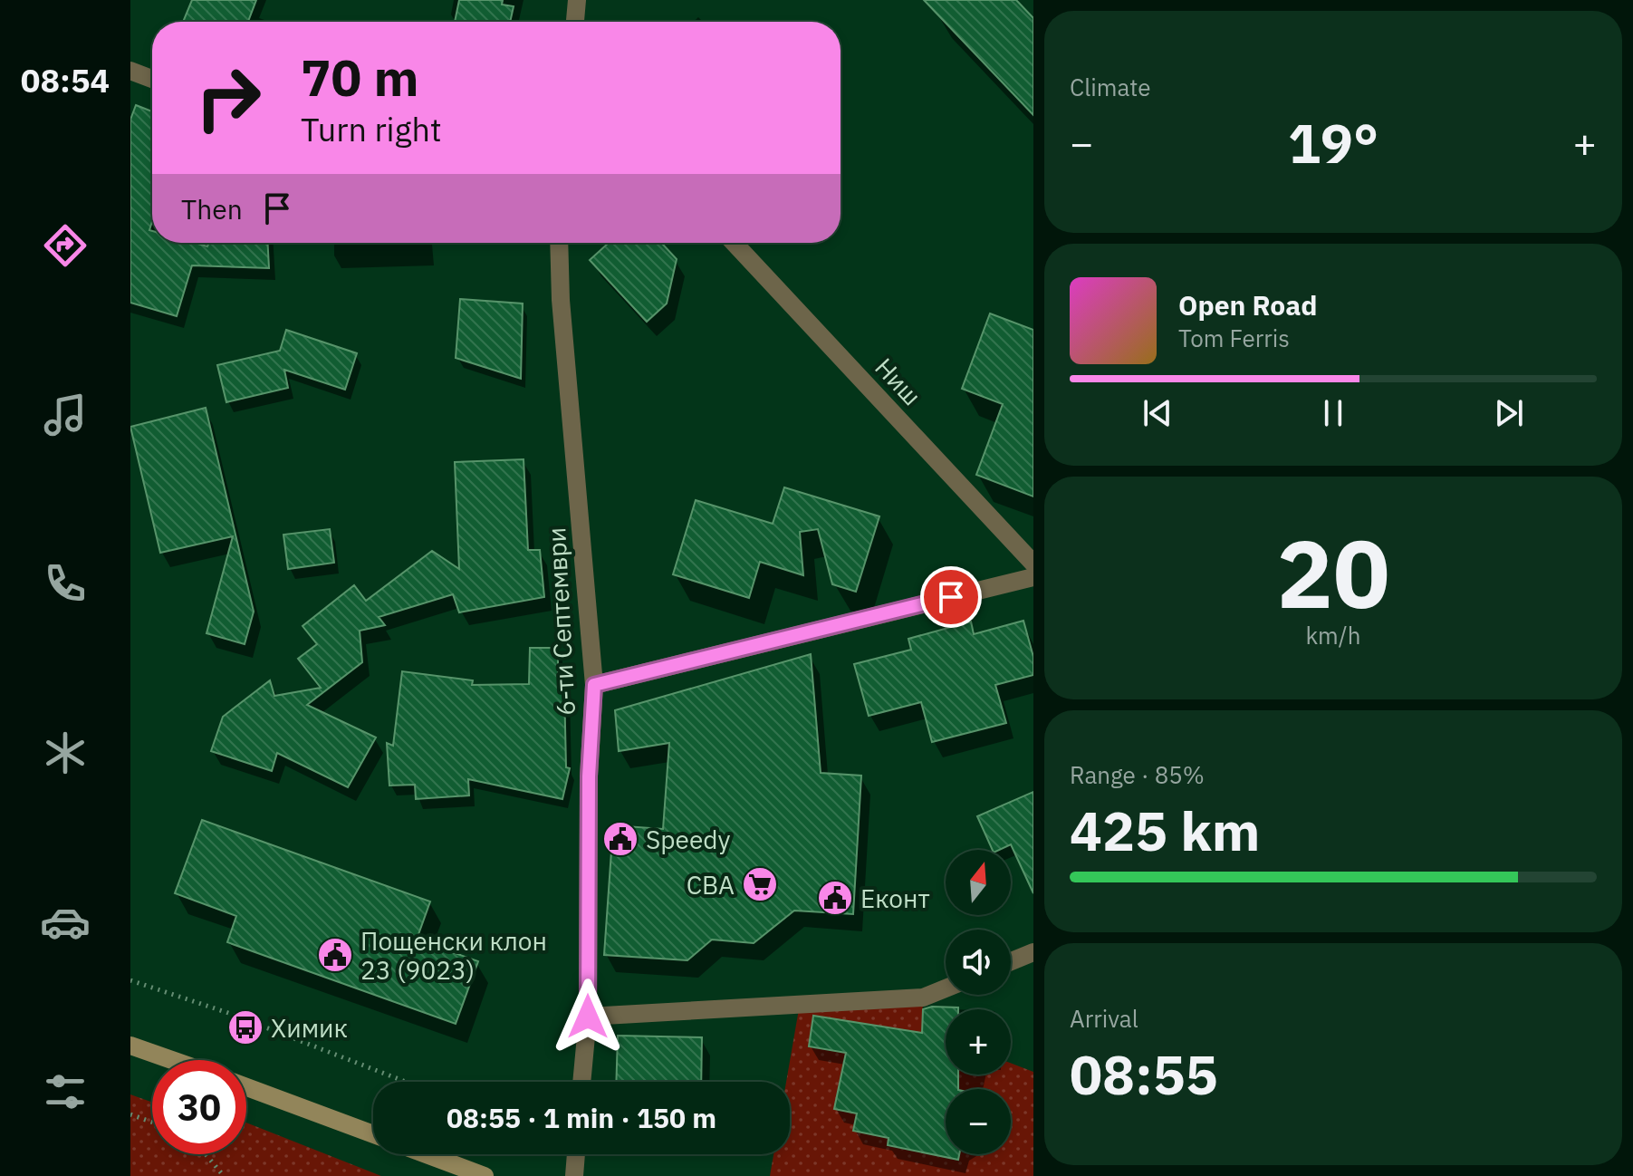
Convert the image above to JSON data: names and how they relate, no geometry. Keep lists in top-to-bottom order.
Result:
{
  "streets": {
    "street": ["Ниш", "6-ти Септември"]
  },
  "places": {
    "public building": ["Speedy", "Еконт", "Пощенски клон 23 (9023)"],
    "supermarket": ["CBA"],
    "bus stop": ["Химик"]
  },
  "north": "top",
  "page": {
    "tabs": "08:54",
    "tile": [
      "Climate",
      ["20", "km/h"],
      ["Range · 85%", "425 km"],
      ["Arrival", "08:55"]
    ],
    "turn": ["70 m", "Turn right"],
    "heat": ["−", "19°", "+"],
    "then": "Then",
    "song": ["Open Road", "Tom Ferris"],
    "map_buttons": ["+", "−"],
    "limit": "30",
    "trip": "08:55 · 1 min · 150 m"
  }
}
